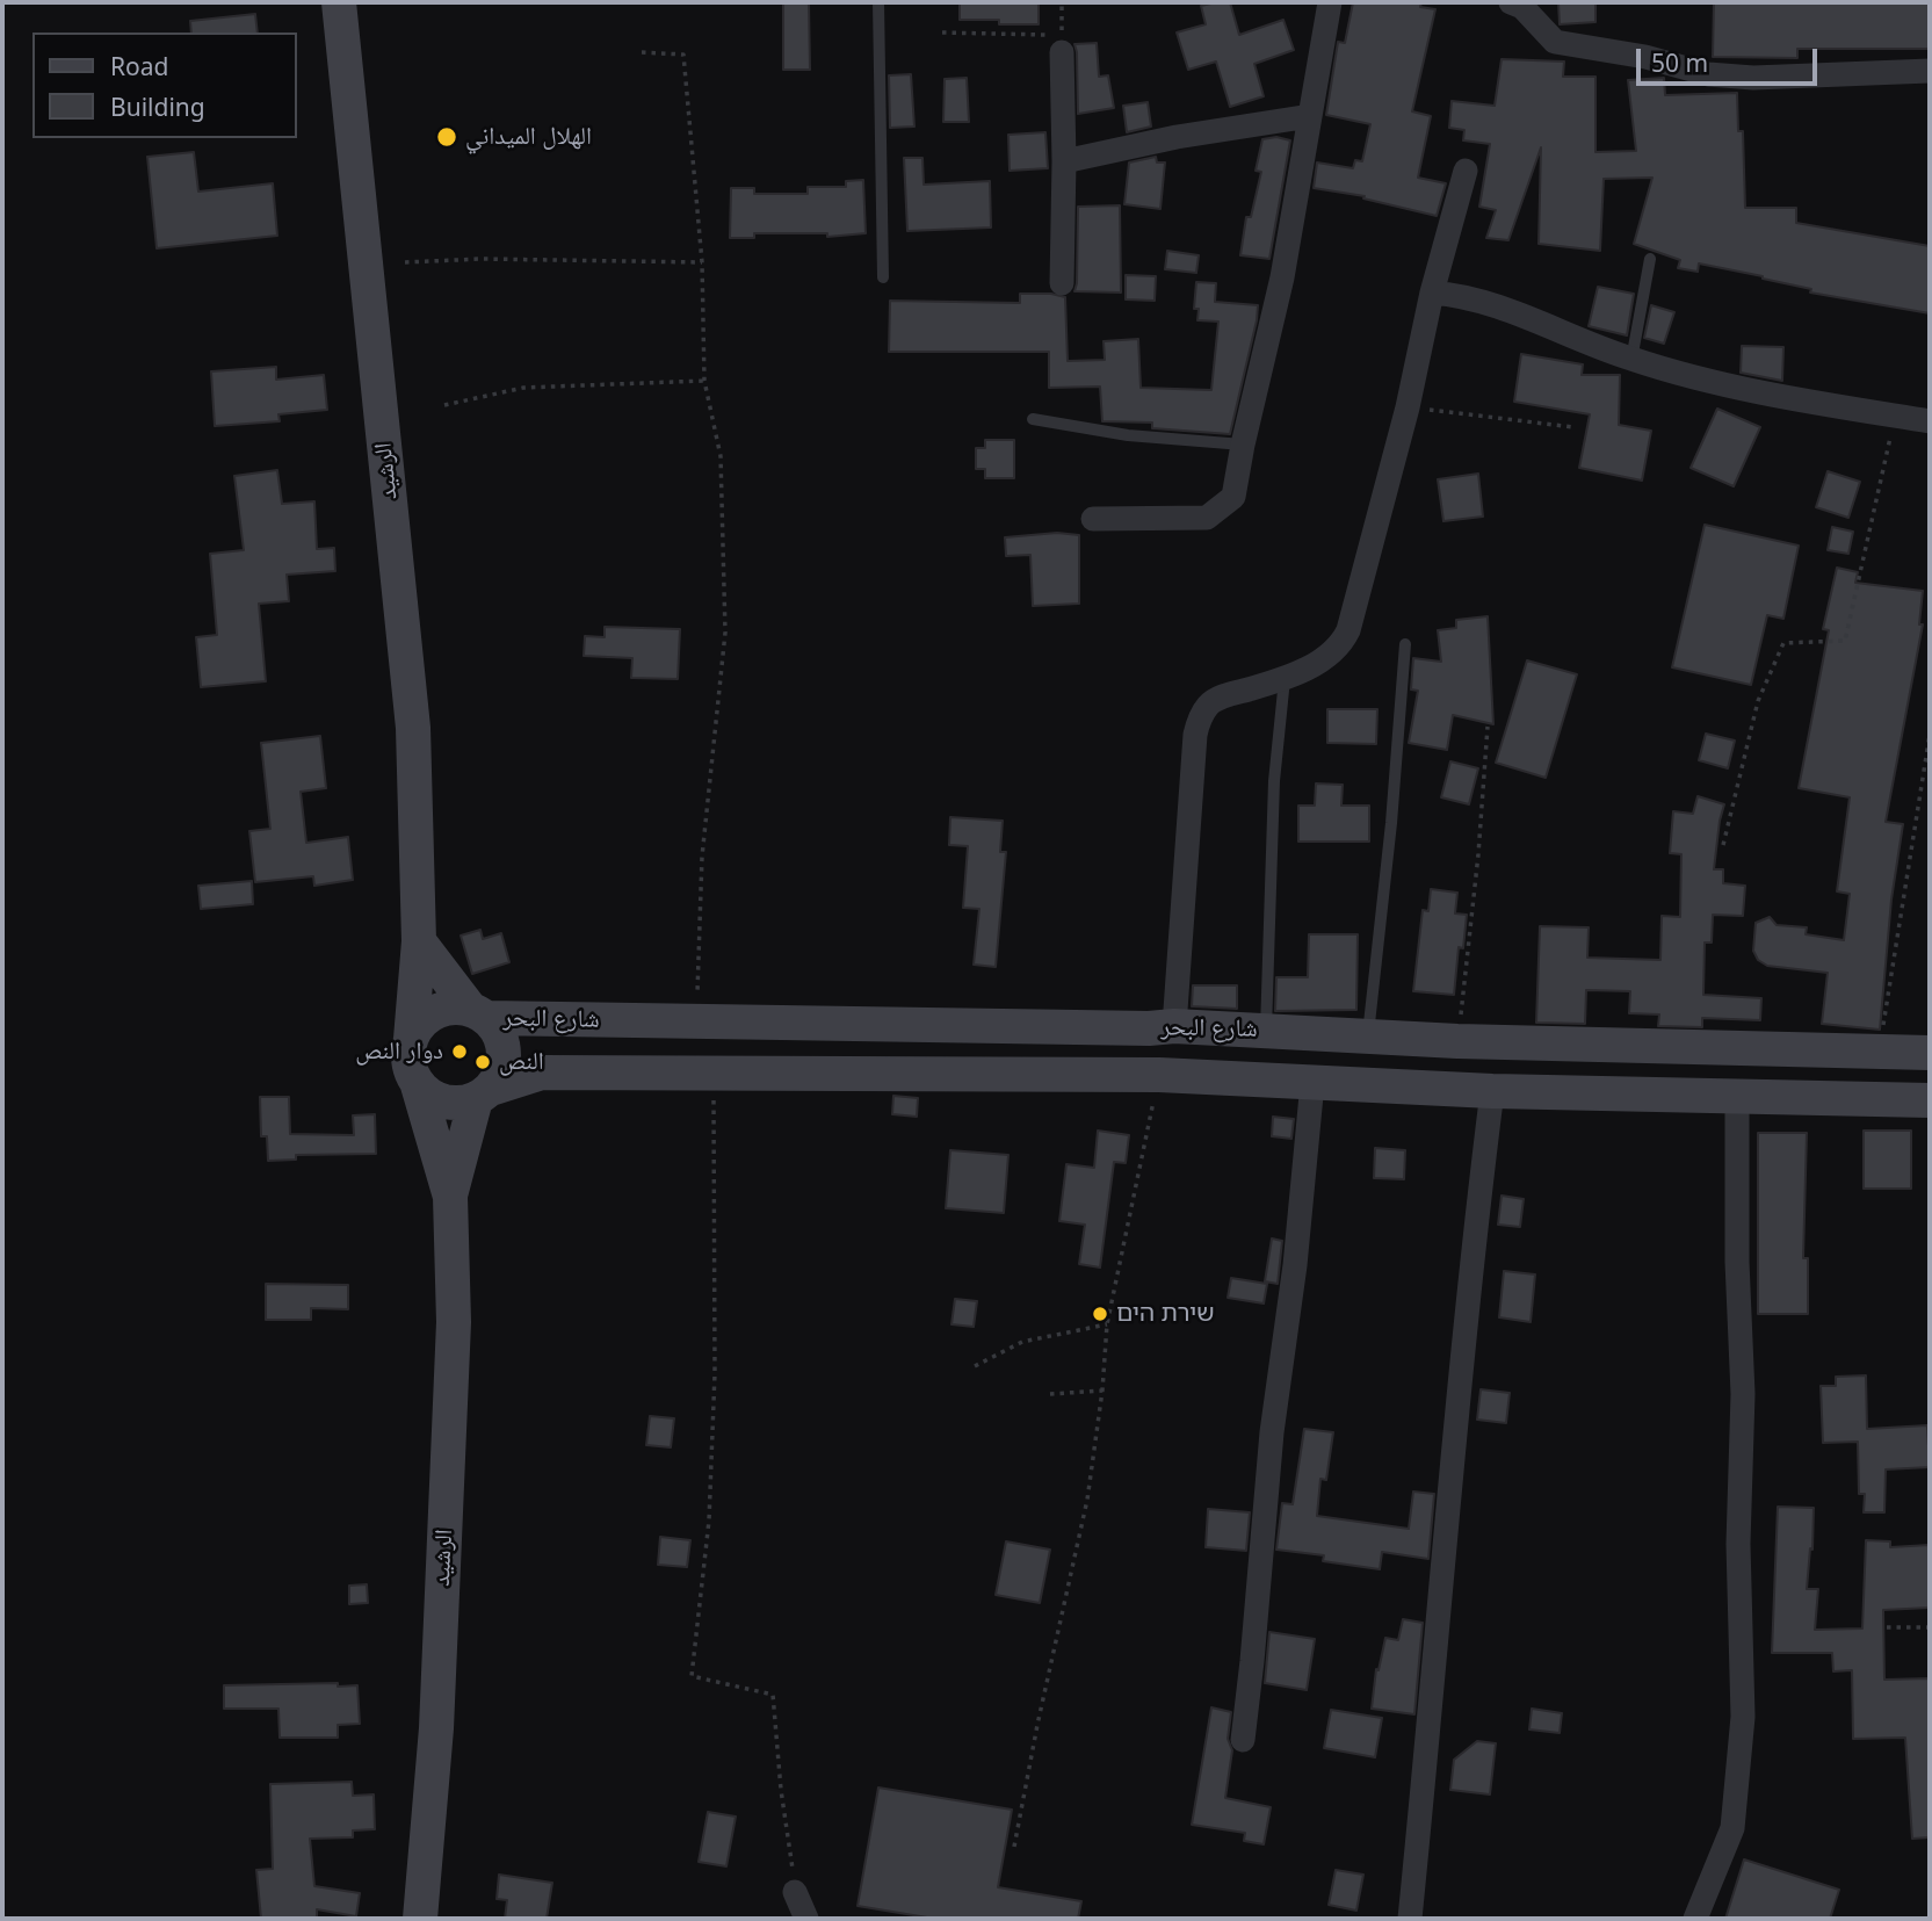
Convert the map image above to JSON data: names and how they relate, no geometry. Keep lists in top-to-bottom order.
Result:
{
  "streets": {
    "main road": ["الرشيد", "شارع البحر"]
  },
  "crossings": [
    ["الرشيد", "شارع البحر"]
  ],
  "places": [
    "الهلال الميداني",
    "دوار النص",
    "النص",
    "שירת הים"
  ],
  "legend": ["Road", "Building"],
  "scale_bar": "50 m"
}
